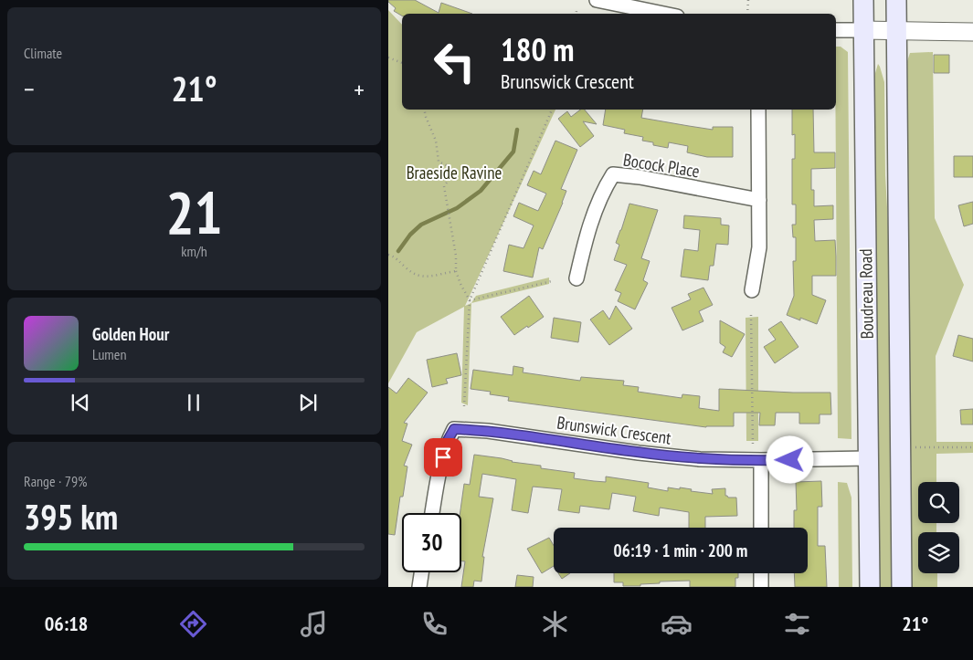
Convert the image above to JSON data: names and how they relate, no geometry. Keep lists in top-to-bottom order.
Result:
{
  "streets": {
    "main road": ["Boudreau Road"],
    "street": ["Bocock Place", "Brunswick Crescent"]
  },
  "crossings": [
    ["Boudreau Road", "Brunswick Crescent"]
  ],
  "parks": ["Braeside Ravine"],
  "page": {
    "tile": [
      "Climate",
      ["21", "km/h"],
      ["Range · 79%", "395 km"]
    ],
    "turn": ["180 m", "Brunswick Crescent"],
    "heat": ["−", "21°", "+"],
    "song": ["Golden Hour", "Lumen"],
    "limit": "30",
    "trip": "06:19 · 1 min · 200 m",
    "tabs": ["06:18", "21°"]
  }
}
